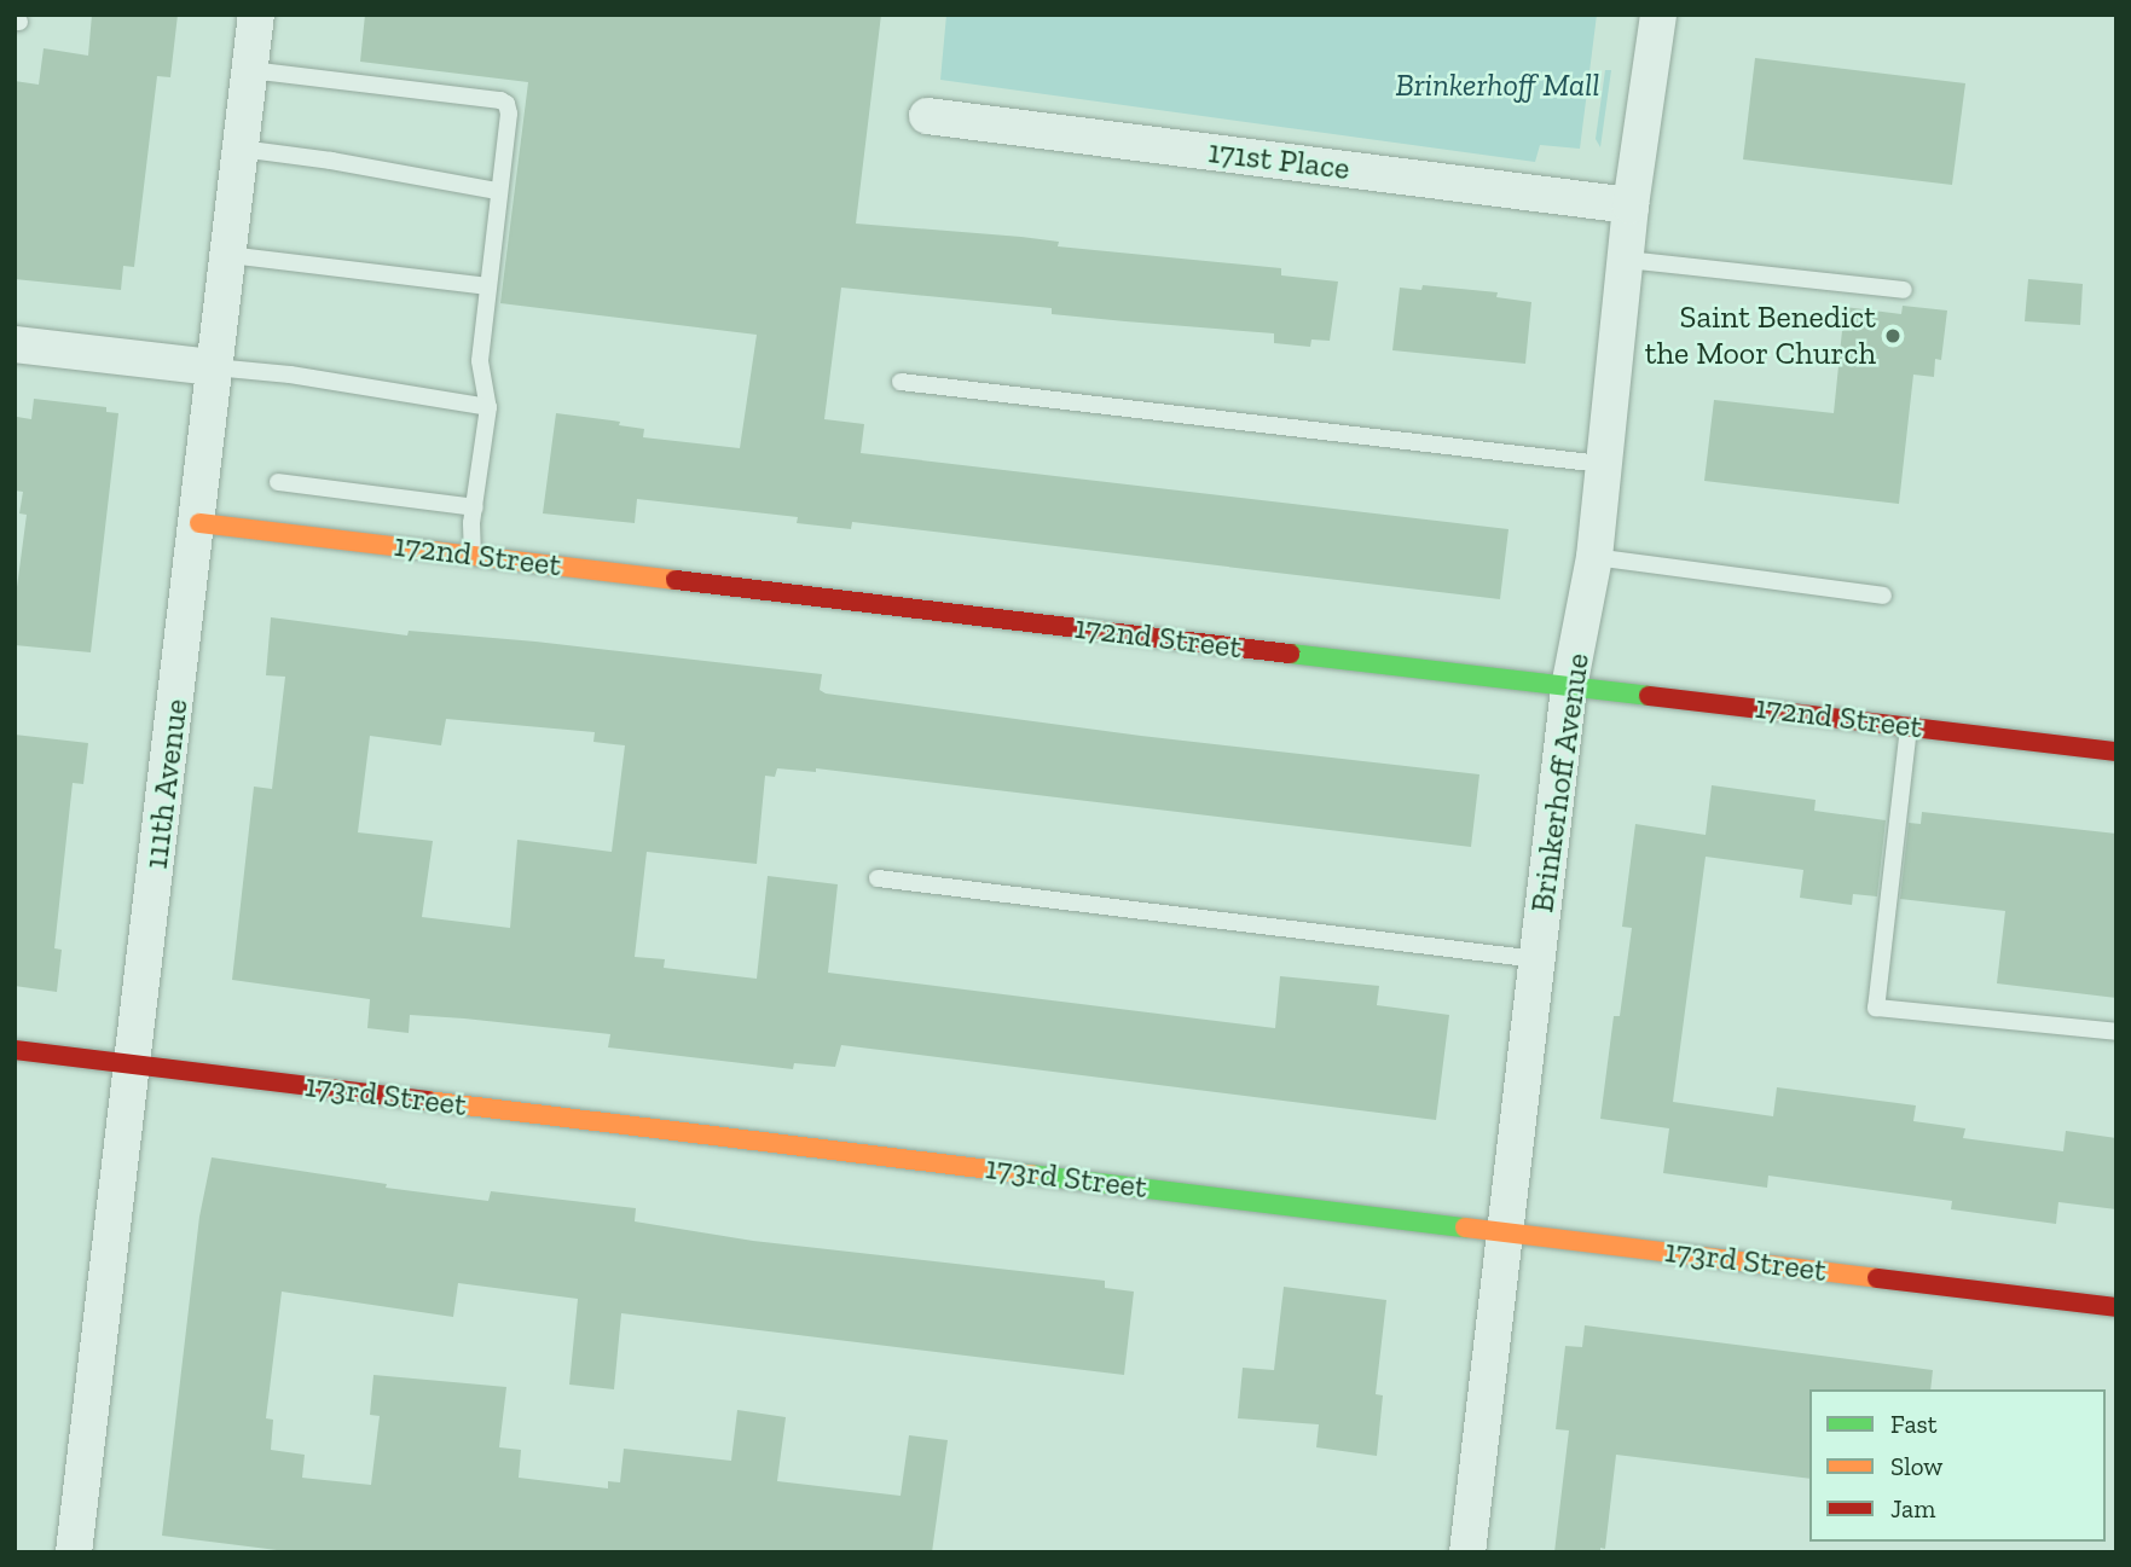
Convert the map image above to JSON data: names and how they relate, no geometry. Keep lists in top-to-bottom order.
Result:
{
  "streets": {
    "street": [
      "171st Place",
      "172nd Street",
      "Brinkerhoff Avenue",
      "111th Avenue",
      "173rd Street"
    ]
  },
  "crossings": [
    ["171st Place", "Brinkerhoff Avenue"],
    ["172nd Street", "Brinkerhoff Avenue"],
    ["172nd Street", "111th Avenue"],
    ["Brinkerhoff Avenue", "173rd Street"],
    ["111th Avenue", "173rd Street"]
  ],
  "parks": ["Brinkerhoff Mall"],
  "places": ["Saint Benedict the Moor Church"],
  "legend": ["Fast", "Slow", "Jam"]
}
